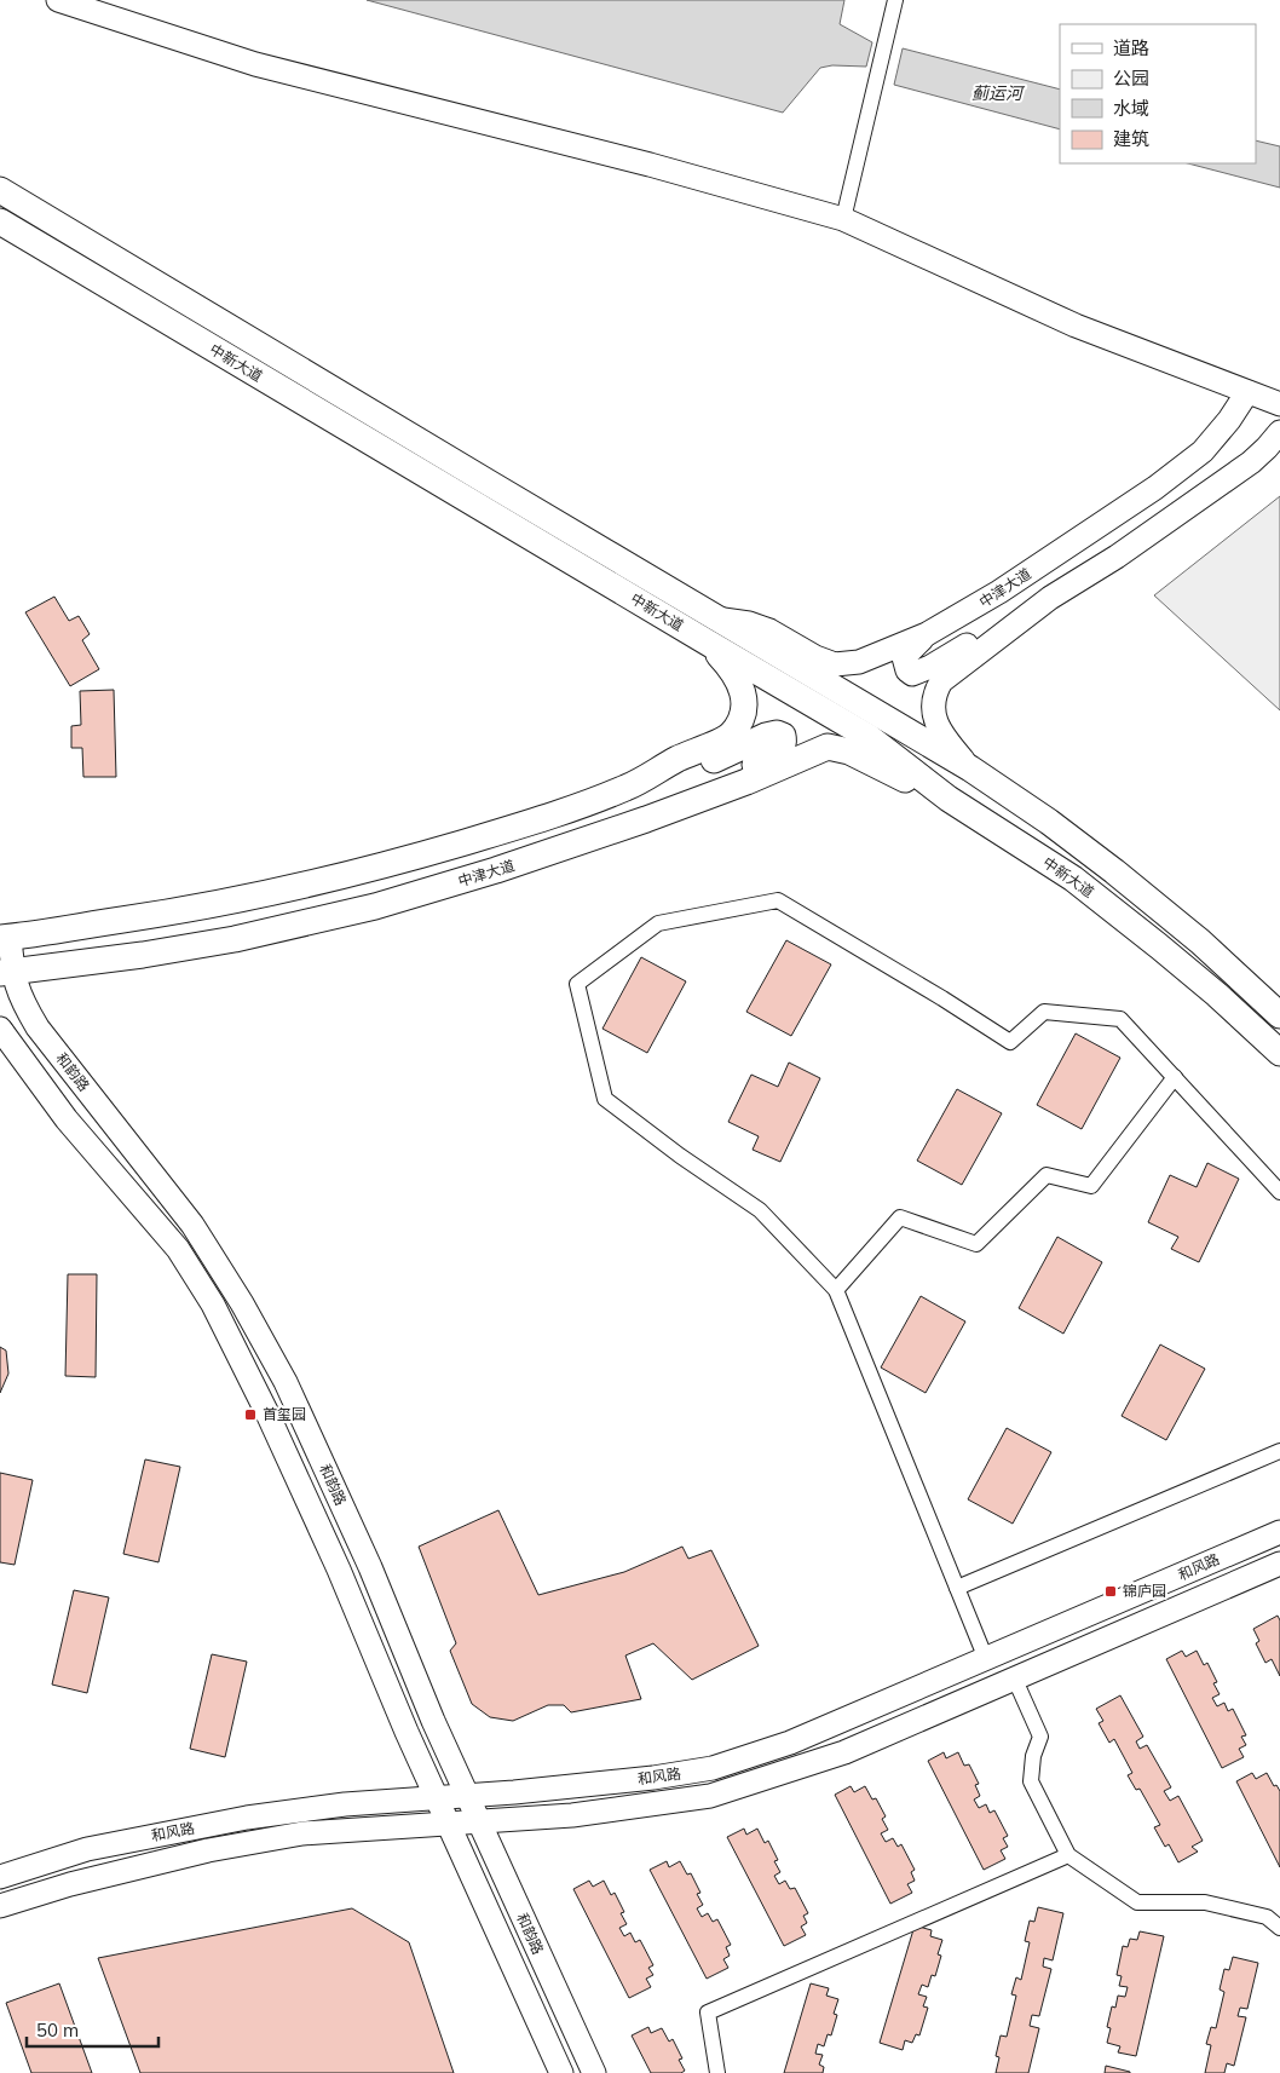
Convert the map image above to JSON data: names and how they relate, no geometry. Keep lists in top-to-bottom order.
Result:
{
  "streets": {
    "main road": ["中新大道", "中津大道"],
    "street": ["和韵路", "和风路"]
  },
  "crossings": [
    ["中新大道", "中津大道"],
    ["中津大道", "和韵路"],
    ["和韵路", "和风路"]
  ],
  "water": ["蓟运河"],
  "places": {
    "transit": ["首玺园", "锦庐园"]
  },
  "legend": [
    "道路",
    "公园",
    "水域",
    "建筑"
  ],
  "scale_bar": "50 m"
}
